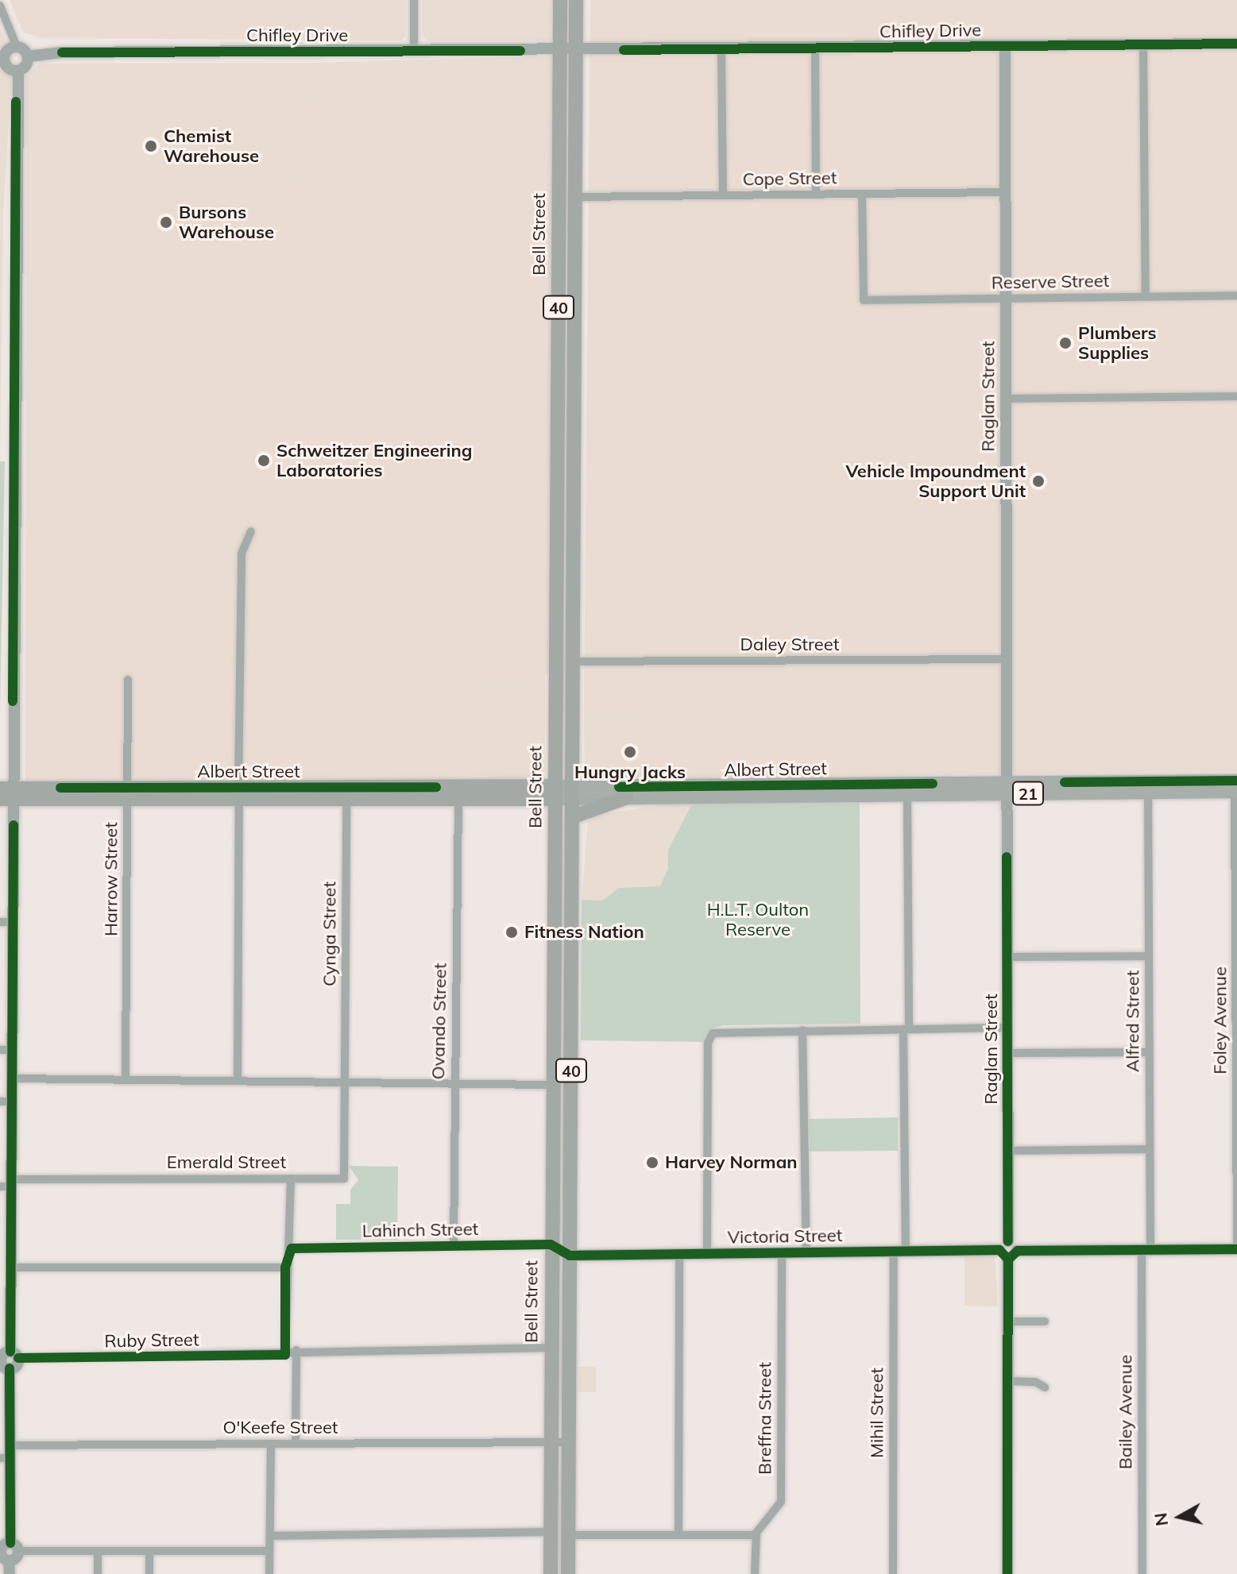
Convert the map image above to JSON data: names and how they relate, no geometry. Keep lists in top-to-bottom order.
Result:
{
  "streets": {
    "highway": [
      "Bell Street",
      "40",
      "Albert Street",
      "21"
    ],
    "street": [
      "Chifley Drive",
      "Cope Street",
      "Reserve Street",
      "Raglan Street",
      "Daley Street",
      "Harrow Street",
      "Cynga Street",
      "Foley Avenue",
      "Ovando Street",
      "Alfred Street",
      "Emerald Street",
      "Lahinch Street",
      "Victoria Street",
      "Ruby Street",
      "Bailey Avenue",
      "Mihil Street",
      "Breffna Street",
      "O'Keefe Street"
    ]
  },
  "crossings": [
    ["Chifley Drive", "Bell Street"],
    ["Chifley Drive", "Raglan Street"],
    ["Cope Street", "Bell Street"],
    ["Cope Street", "Reserve Street"],
    ["Cope Street", "Raglan Street"],
    ["Bell Street", "Daley Street"],
    ["Bell Street", "Albert Street"],
    ["Bell Street", "Lahinch Street"],
    ["Bell Street", "Victoria Street"],
    ["Bell Street", "Ruby Street"],
    ["Bell Street", "O'Keefe Street"],
    ["Reserve Street", "Raglan Street"],
    ["Raglan Street", "Daley Street"],
    ["Raglan Street", "Albert Street"],
    ["Raglan Street", "Victoria Street"],
    ["Albert Street", "Harrow Street"],
    ["Albert Street", "Cynga Street"],
    ["Albert Street", "Foley Avenue"],
    ["Albert Street", "Ovando Street"],
    ["Albert Street", "Alfred Street"],
    ["Albert Street", "Mihil Street"],
    ["Cynga Street", "Emerald Street"],
    ["Ovando Street", "Lahinch Street"],
    ["Alfred Street", "Bailey Avenue"],
    ["Victoria Street", "Mihil Street"],
    ["Victoria Street", "Breffna Street"]
  ],
  "parks": ["H.L.T. Oulton Reserve"],
  "places": [
    "Chemist Warehouse",
    "Bursons Warehouse",
    "Plumbers Supplies",
    "Schweitzer Engineering Laboratories",
    "Vehicle Impoundment Support Unit",
    "Hungry Jacks",
    "Fitness Nation",
    "Harvey Norman"
  ],
  "north": "left"
}
